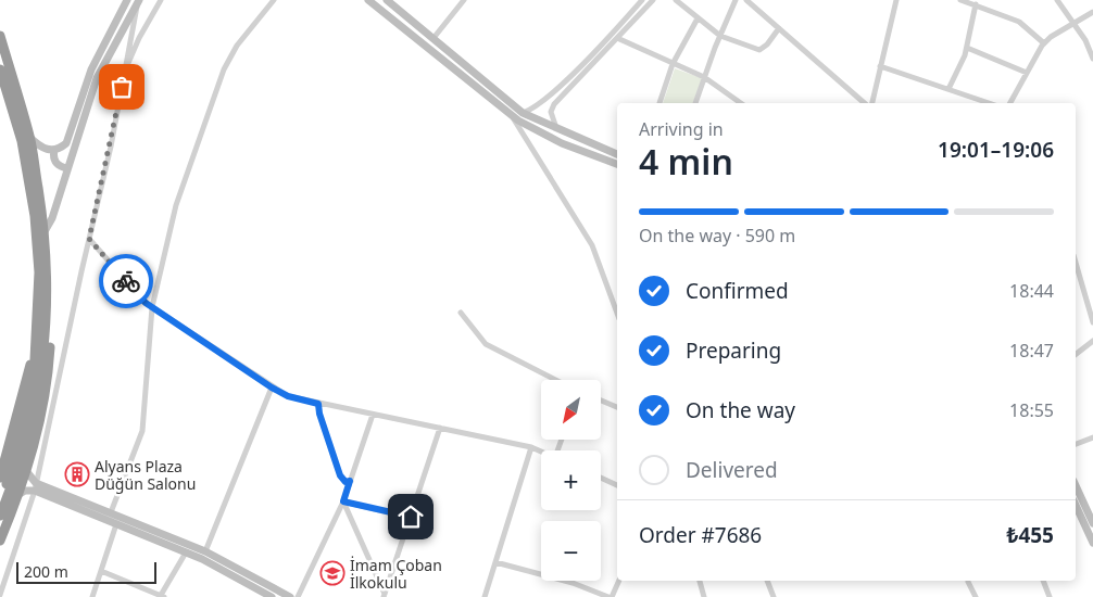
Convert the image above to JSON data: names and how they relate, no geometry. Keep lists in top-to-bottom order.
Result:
{
  "places": {
    "building": ["Alyans Plaza Düğün Salonu"],
    "school or university": ["İmam Çoban İlkokulu"]
  },
  "scale_bar": "200 m",
  "north": "bottom left",
  "page": {
    "heading": ["4 min", "Arriving in", "19:01–19:06"],
    "panel": ["Order #7686", "₺455"],
    "bar": "On the way · 590 m",
    "list": [
      ["Confirmed", "18:44"],
      ["Preparing", "18:47"],
      ["On the way", "18:55"],
      "Delivered"
    ],
    "map_buttons": ["+", "−"],
    "scale": "200 m"
  }
}
